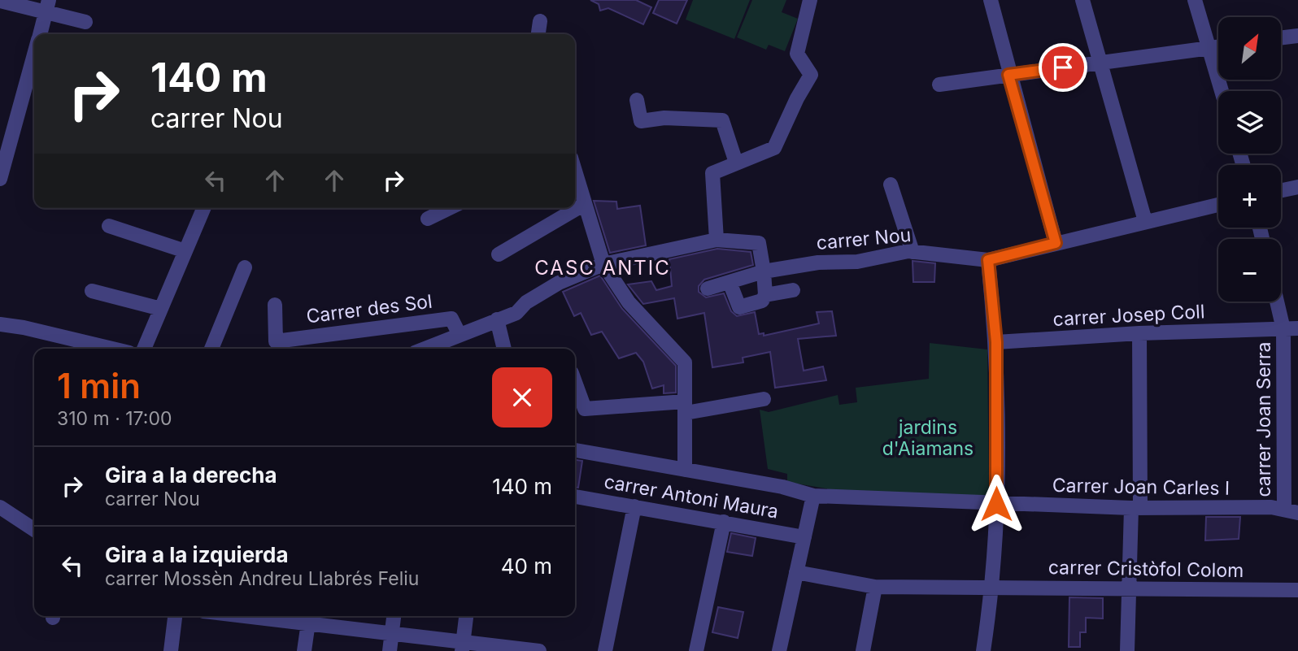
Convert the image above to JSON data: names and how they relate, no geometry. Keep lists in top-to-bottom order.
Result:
{
  "streets": {
    "street": [
      "carrer Nou",
      "Carrer des Sol",
      "carrer Josep Coll",
      "carrer Joan Serra",
      "Carrer Joan Carles I",
      "carrer Antoni Maura",
      "carrer Cristòfol Colom"
    ]
  },
  "crossings": [
    ["carrer Josep Coll", "carrer Joan Serra"],
    ["carrer Joan Serra", "Carrer Joan Carles I"]
  ],
  "districts": ["CASC ANTIC"],
  "parks": ["jardins d'Aiamans"],
  "north": "top right",
  "page": {
    "map_buttons": ["+", "−"],
    "turn": ["140 m", "carrer Nou"],
    "heading": ["1 min", "310 m · 17:00"],
    "list": [
      {
        "name": "Gira a la derecha",
        "note": "carrer Nou",
        "value": "140 m"
      },
      {
        "name": "Gira a la izquierda",
        "note": "carrer Mossèn Andreu Llabrés Feliu",
        "value": "40 m"
      }
    ]
  }
}
